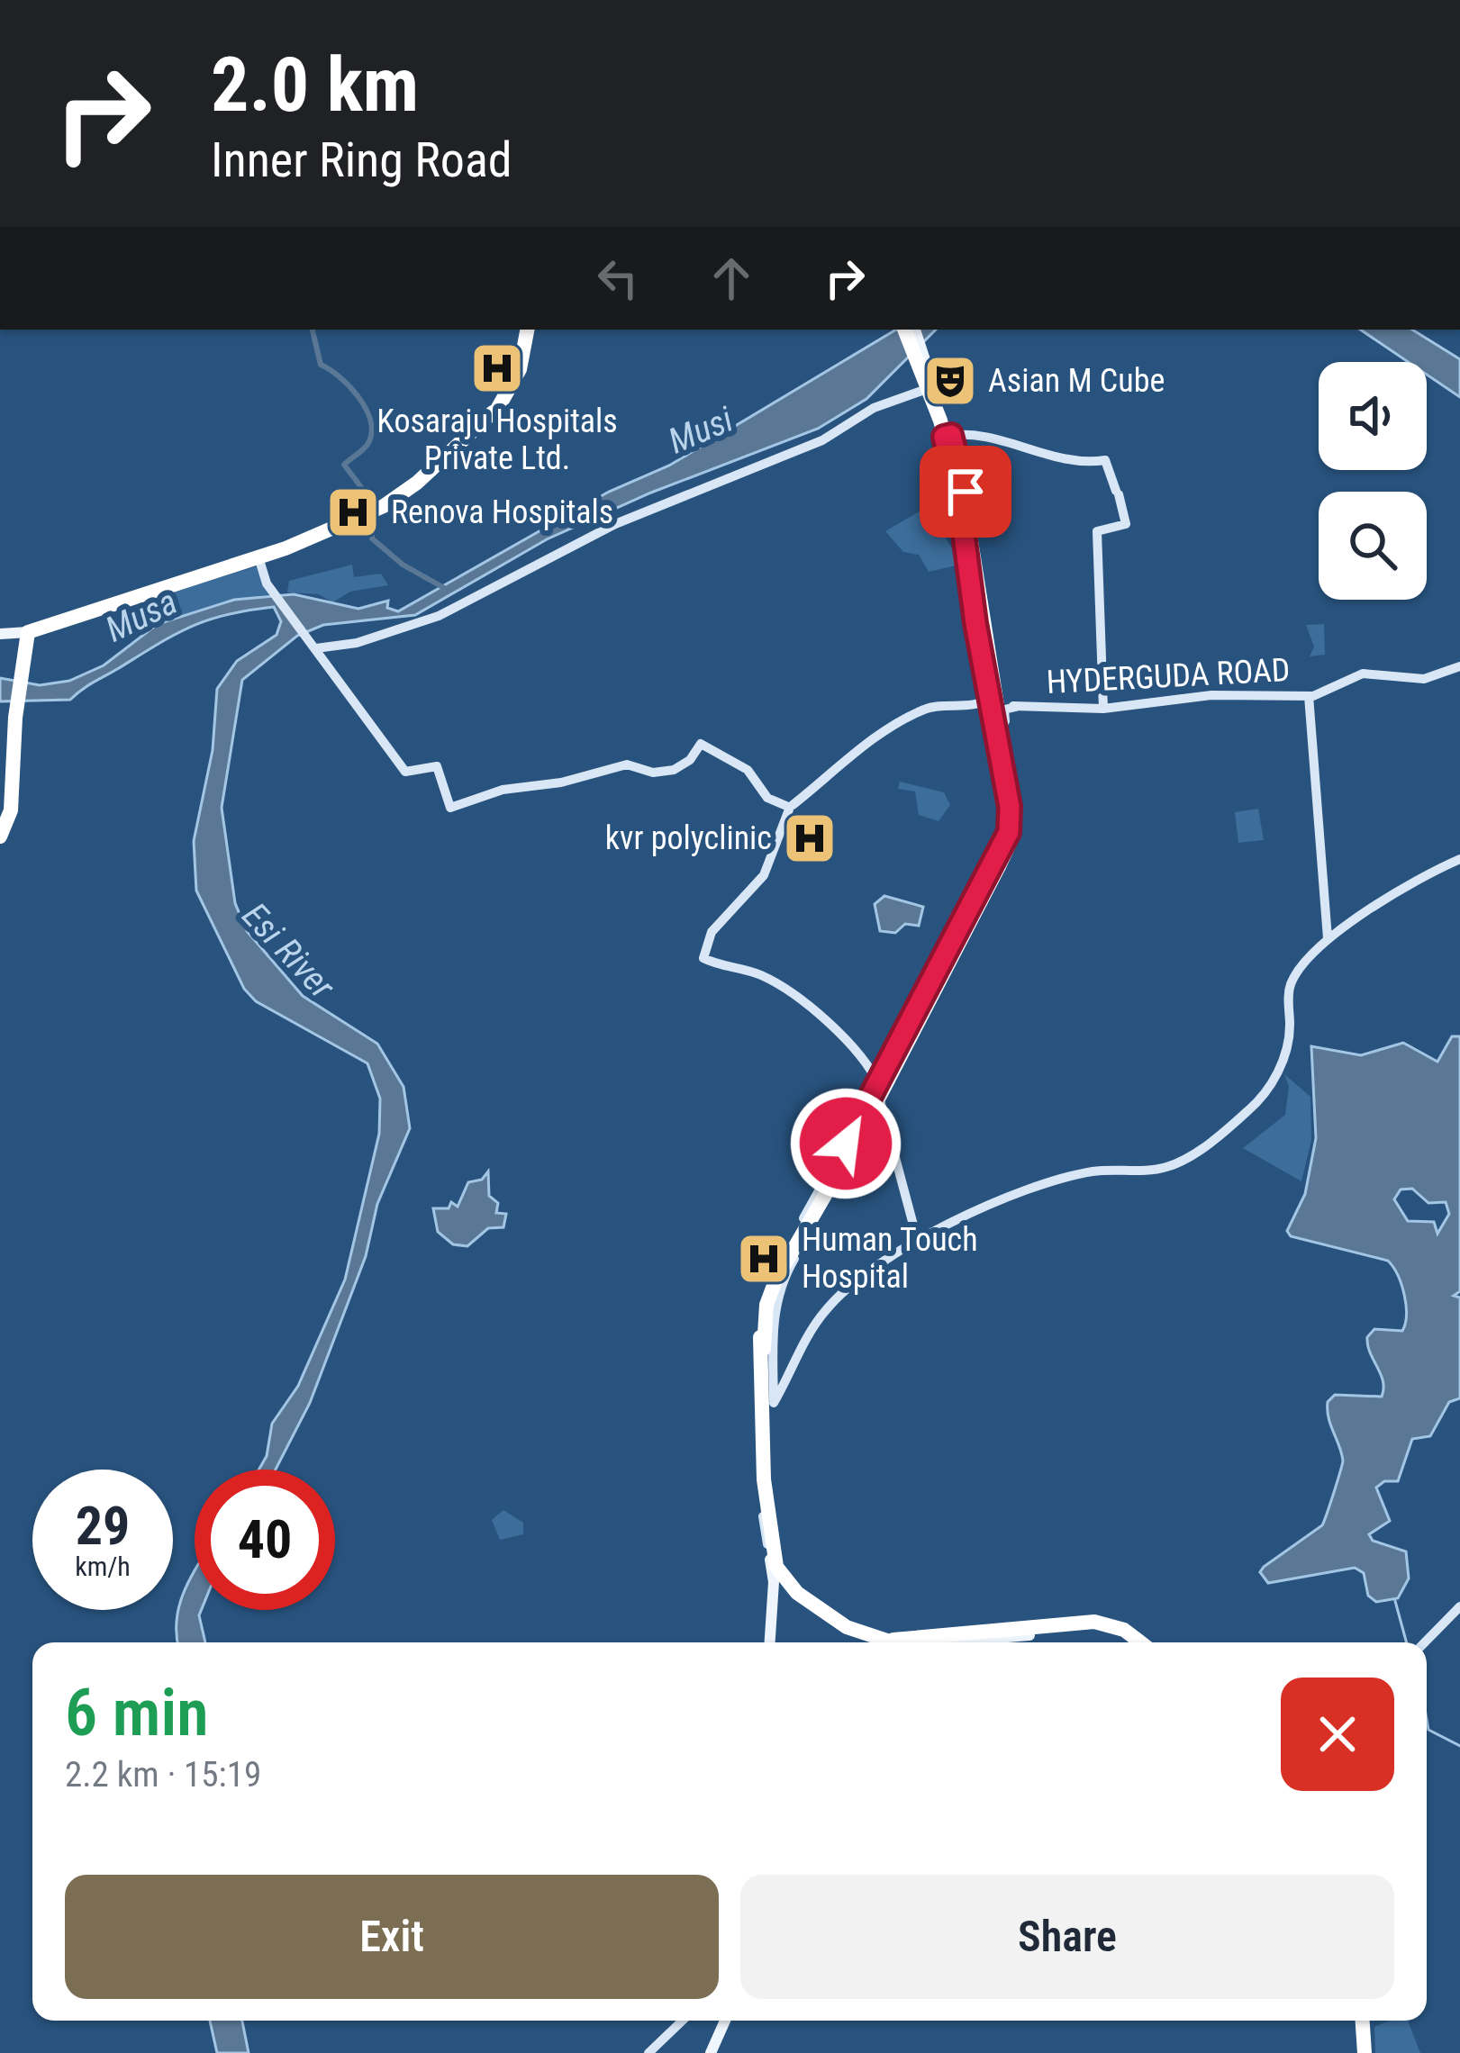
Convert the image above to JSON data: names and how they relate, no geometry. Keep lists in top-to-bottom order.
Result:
{
  "streets": {
    "street": ["HYDERGUDA ROAD"]
  },
  "water": ["Musi", "Musa", "Esi River"],
  "places": {
    "hospital": [
      "Kosaraju Hospitals Private Ltd.",
      "Renova Hospitals",
      "kvr polyclinic",
      "Human Touch Hospital"
    ],
    "theatre": ["Asian M Cube"]
  },
  "page": {
    "turn": ["2.0 km", "Inner Ring Road"],
    "speed": "29 km/h",
    "limit": "40",
    "heading": ["6 min", "2.2 km · 15:19"],
    "buttons": ["Exit", "Share"]
  }
}
